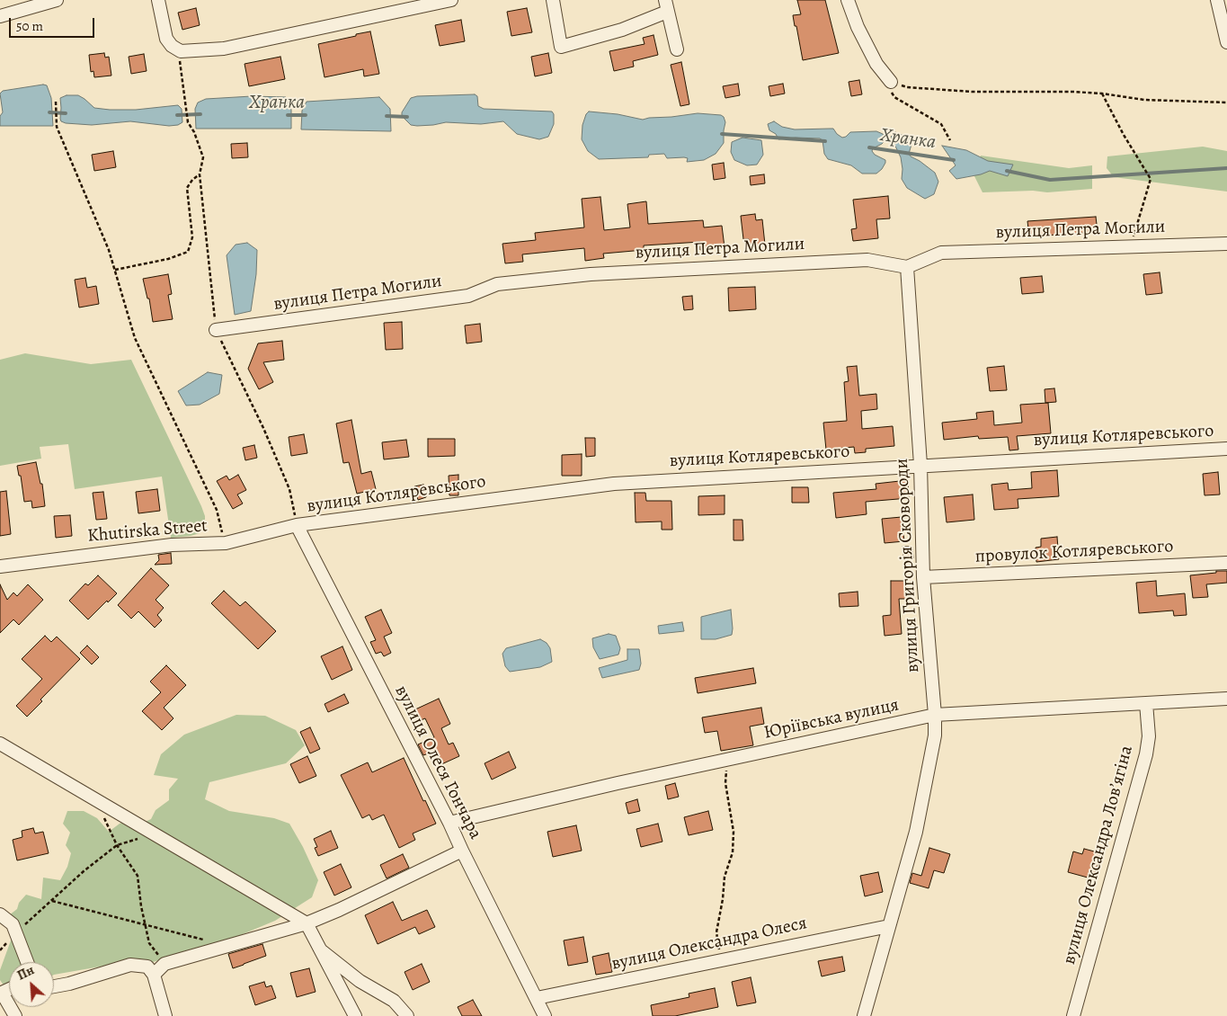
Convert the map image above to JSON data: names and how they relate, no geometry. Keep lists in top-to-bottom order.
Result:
{
  "streets": {
    "street": [
      "вулиця Петра Могили",
      "вулиця Котляревського",
      "Khutirska Street",
      "провулок Котляревського",
      "вулиця Григорія Сковороди",
      "Юріївська вулиця",
      "вулиця Олеся Гончара",
      "вулиця Олександра Ловʼягіна",
      "вулиця Олександра Олеся"
    ]
  },
  "crossings": [
    ["вулиця Петра Могили", "вулиця Григорія Сковороди"],
    ["вулиця Котляревського", "Khutirska Street"],
    ["вулиця Котляревського", "вулиця Григорія Сковороди"],
    ["вулиця Котляревського", "вулиця Олеся Гончара"],
    ["Khutirska Street", "вулиця Олеся Гончара"],
    ["провулок Котляревського", "вулиця Григорія Сковороди"],
    ["вулиця Григорія Сковороди", "Юріївська вулиця"],
    ["вулиця Григорія Сковороди", "вулиця Олександра Олеся"],
    ["Юріївська вулиця", "вулиця Олеся Гончара"],
    ["Юріївська вулиця", "вулиця Олександра Ловʼягіна"],
    ["вулиця Олеся Гончара", "вулиця Олександра Олеся"]
  ],
  "water": ["Хранка"],
  "scale_bar": "50 m",
  "north": "top left"
}
